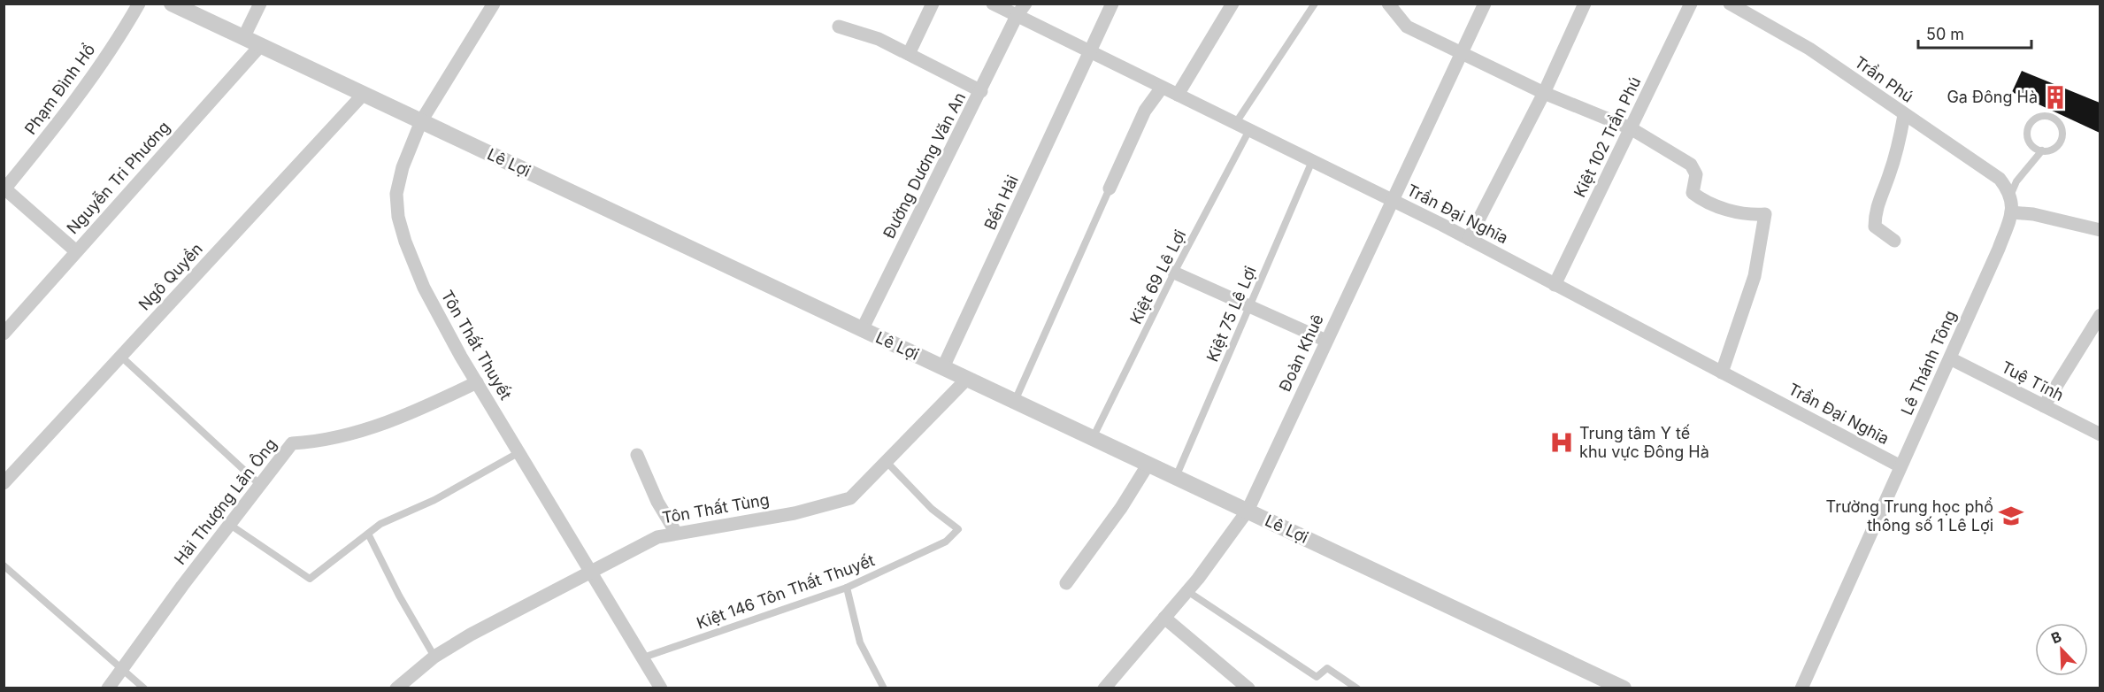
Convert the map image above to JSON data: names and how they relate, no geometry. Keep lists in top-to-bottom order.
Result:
{
  "streets": {
    "street": [
      "Trần Phú",
      "Phạm Đình Hổ",
      "Kiệt 102 Trần Phú",
      "Lê Lợi",
      "Đường Dương Văn An",
      "Nguyễn Tri Phương",
      "Bến Hải",
      "Trần Đại Nghĩa",
      "Ngô Quyền",
      "Tôn Thất Thuyết",
      "Đoàn Khuê",
      "Lê Thánh Tông",
      "Tuệ Tĩnh",
      "Hải Thượng Lãn Ông",
      "Tôn Thất Tùng"
    ],
    "lane": ["Kiệt 69 Lê Lợi", "Kiệt 75 Lê Lợi", "Kiệt 146 Tôn Thất Thuyết"]
  },
  "crossings": [
    ["Trần Phú", "Lê Thánh Tông"],
    ["Kiệt 102 Trần Phú", "Trần Đại Nghĩa"],
    ["Lê Lợi", "Đường Dương Văn An"],
    ["Lê Lợi", "Nguyễn Tri Phương"],
    ["Lê Lợi", "Bến Hải"],
    ["Lê Lợi", "Ngô Quyền"],
    ["Lê Lợi", "Kiệt 69 Lê Lợi"],
    ["Lê Lợi", "Kiệt 75 Lê Lợi"],
    ["Lê Lợi", "Tôn Thất Thuyết"],
    ["Lê Lợi", "Đoàn Khuê"],
    ["Lê Lợi", "Tôn Thất Tùng"],
    ["Đường Dương Văn An", "Trần Đại Nghĩa"],
    ["Bến Hải", "Trần Đại Nghĩa"],
    ["Trần Đại Nghĩa", "Kiệt 69 Lê Lợi"],
    ["Trần Đại Nghĩa", "Kiệt 75 Lê Lợi"],
    ["Trần Đại Nghĩa", "Đoàn Khuê"],
    ["Trần Đại Nghĩa", "Lê Thánh Tông"],
    ["Tôn Thất Thuyết", "Hải Thượng Lãn Ông"],
    ["Tôn Thất Thuyết", "Tôn Thất Tùng"],
    ["Tôn Thất Thuyết", "Kiệt 146 Tôn Thất Thuyết"],
    ["Lê Thánh Tông", "Tuệ Tĩnh"],
    ["Tôn Thất Tùng", "Kiệt 146 Tôn Thất Thuyết"]
  ],
  "places": {
    "building": ["Ga Đông Hà"],
    "hospital": ["Trung tâm Y tế khu vực Đông Hà"],
    "school or university": ["Trường Trung học phổ thông số 1 Lê Lợi"]
  },
  "scale_bar": "50 m",
  "north": "top left"
}
